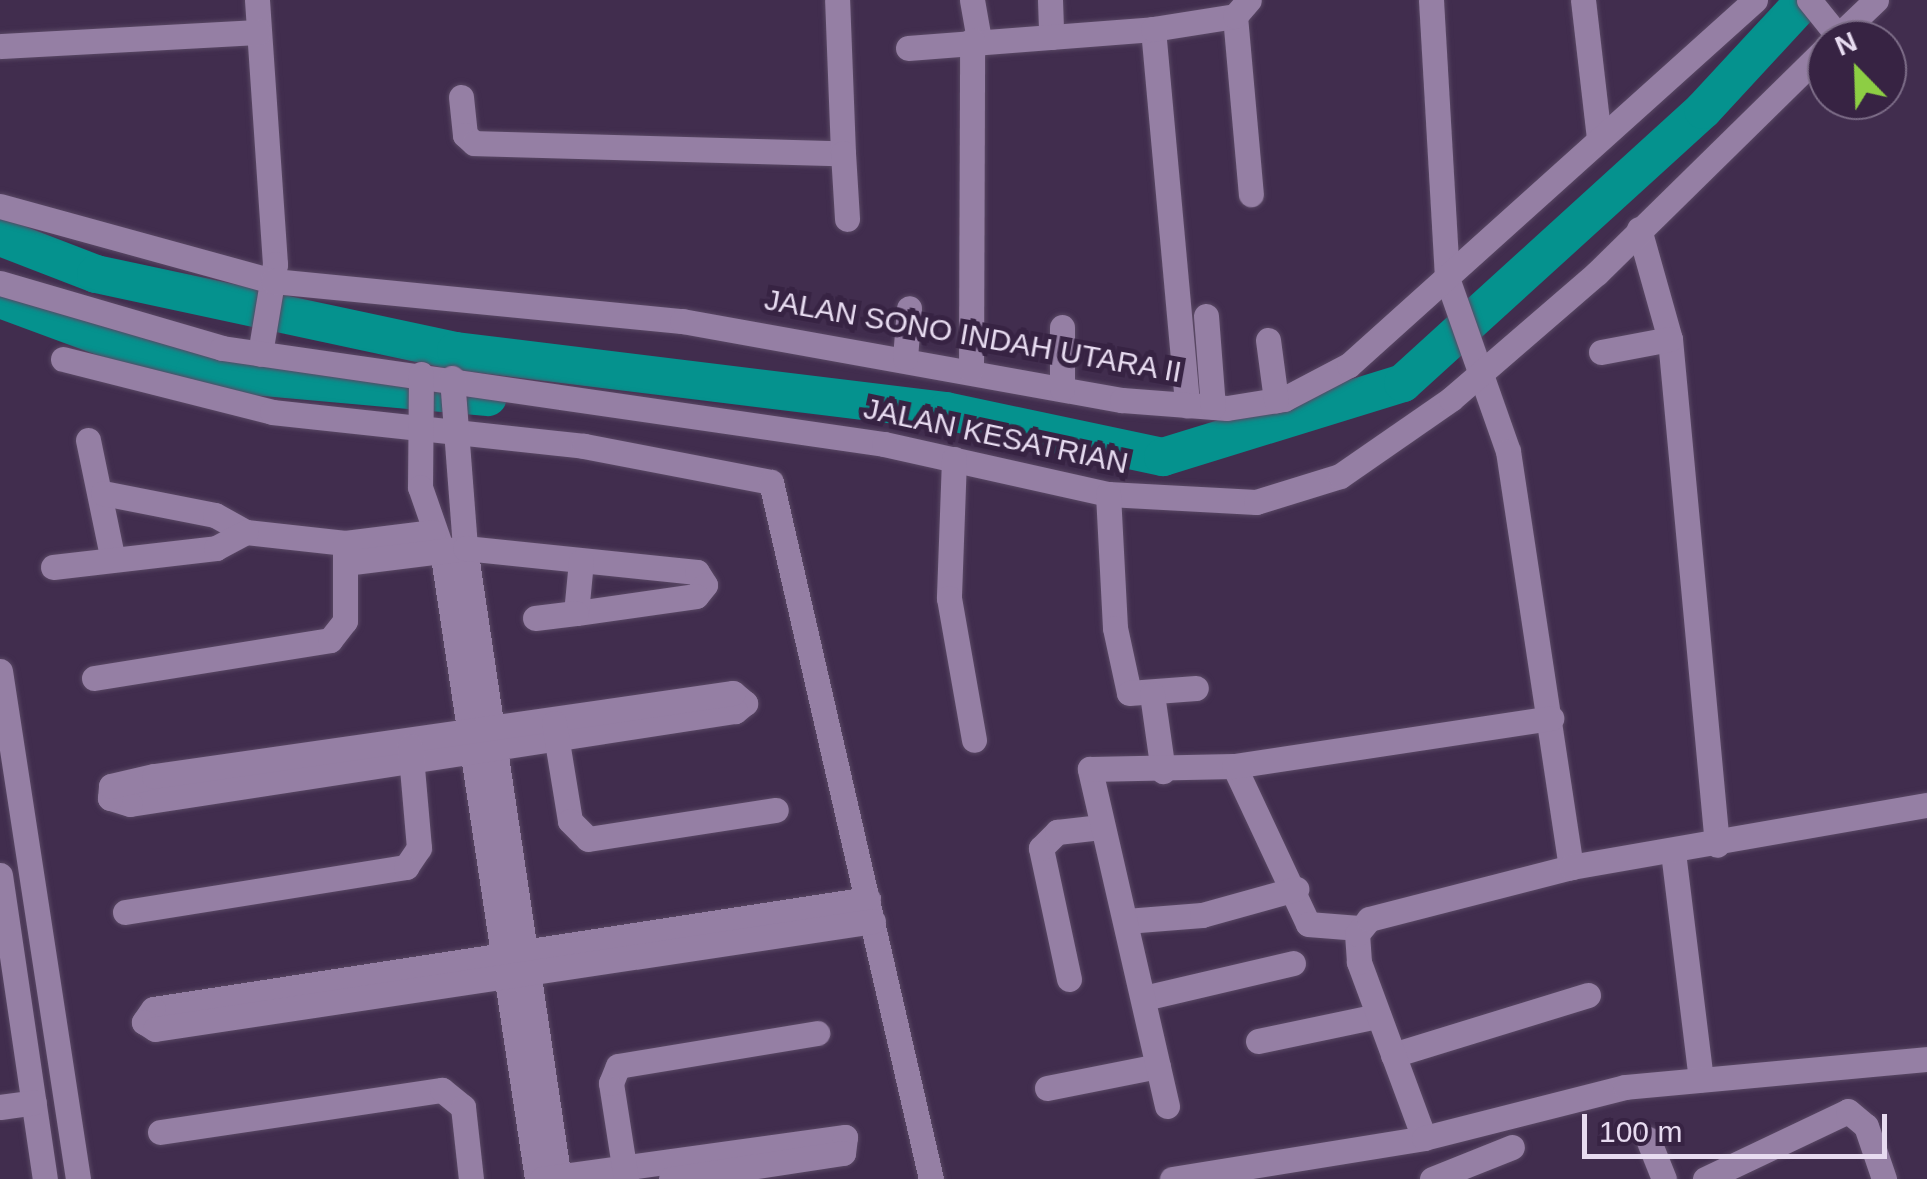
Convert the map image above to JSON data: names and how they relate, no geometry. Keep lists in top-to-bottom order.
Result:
{
  "streets": {
    "street": ["JALAN SONO INDAH UTARA II", "JALAN KESATRIAN"]
  },
  "scale_bar": "100 m",
  "north": "top left"
}
